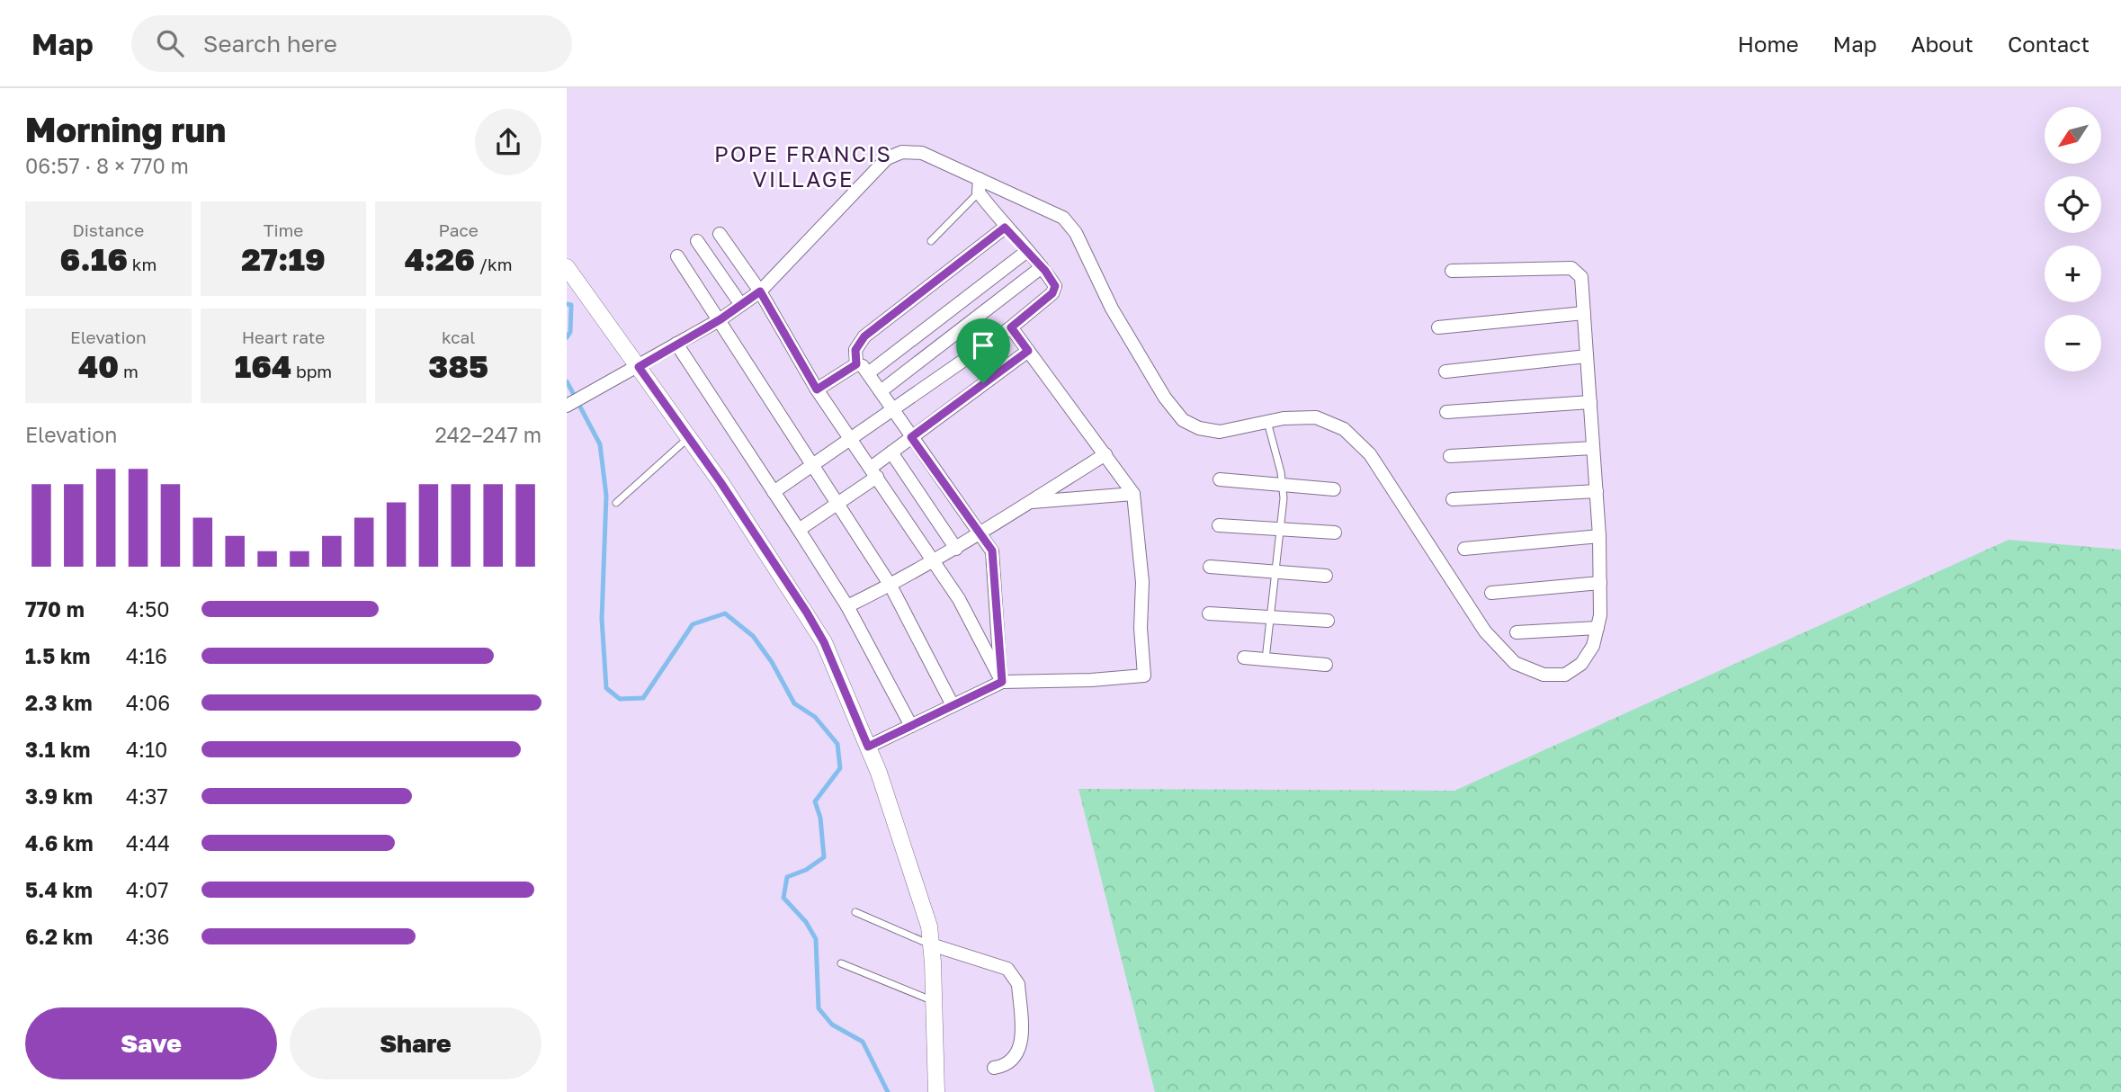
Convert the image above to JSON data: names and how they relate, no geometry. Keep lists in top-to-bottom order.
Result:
{
  "districts": ["POPE FRANCIS VILLAGE"],
  "north": "bottom left",
  "page": {
    "header": "Map",
    "search": "Search here",
    "nav": [
      "Home",
      "Map",
      "About",
      "Contact"
    ],
    "heading": ["Morning run", "06:57 · 8 × 770 m"],
    "map_buttons": ["+", "−"],
    "stats": [
      ["Distance", "6.16 km"],
      ["Time", "27:19"],
      ["Pace", "4:26 /km"],
      ["Elevation", "40 m"],
      ["Heart rate", "164 bpm"],
      ["kcal", "385"]
    ],
    "chart": ["Elevation", "242–247 m"],
    "list": [
      {
        "name": "770 m",
        "note": "4:50"
      },
      {
        "name": "1.5 km",
        "note": "4:16"
      },
      {
        "name": "2.3 km",
        "note": "4:06"
      },
      {
        "name": "3.1 km",
        "note": "4:10"
      },
      {
        "name": "3.9 km",
        "note": "4:37"
      },
      {
        "name": "4.6 km",
        "note": "4:44"
      },
      {
        "name": "5.4 km",
        "note": "4:07"
      },
      {
        "name": "6.2 km",
        "note": "4:36"
      }
    ],
    "buttons": ["Save", "Share"]
  }
}
